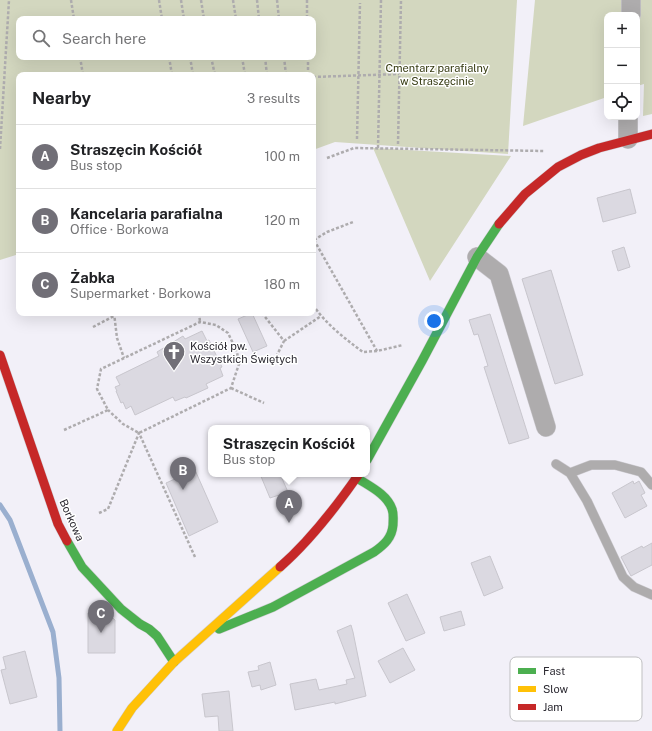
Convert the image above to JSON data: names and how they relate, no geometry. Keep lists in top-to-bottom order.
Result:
{
  "streets": {
    "street": ["Borkowa"]
  },
  "parks": ["Cmentarz parafialny w Straszęcinie"],
  "places": {
    "church": ["Kościół pw. Wszystkich Świętych"]
  },
  "legend": ["Fast", "Slow", "Jam"],
  "page": {
    "map_buttons": ["+", "−"],
    "search": "Search here",
    "heading": ["Nearby", "3 results"],
    "list": [
      {
        "mark": "A",
        "name": "Straszęcin Kościół",
        "note": "Bus stop",
        "value": "100 m"
      },
      {
        "mark": "B",
        "name": "Kancelaria parafialna",
        "note": "Office · Borkowa",
        "value": "120 m"
      },
      {
        "mark": "C",
        "name": "Żabka",
        "note": "Supermarket · Borkowa",
        "value": "180 m"
      }
    ],
    "popup": ["Straszęcin Kościół", "Bus stop"],
    "pins": ["B", "A", "C"]
  }
}
